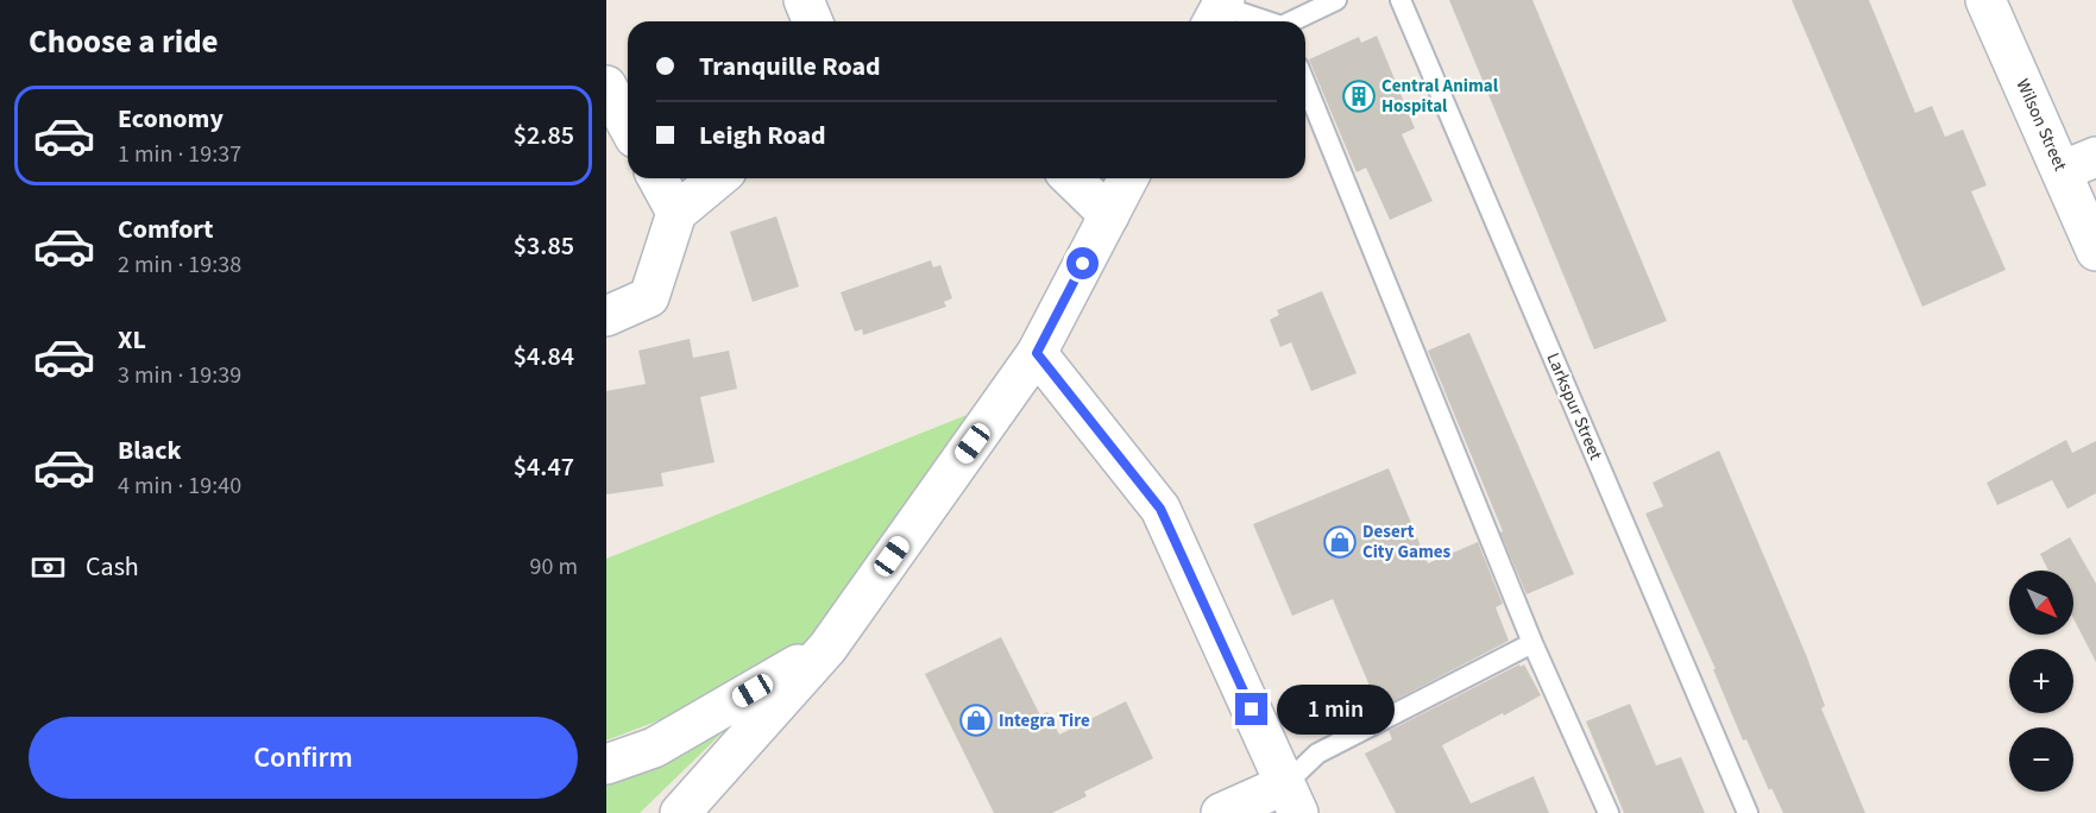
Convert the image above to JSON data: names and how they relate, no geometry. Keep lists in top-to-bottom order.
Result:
{
  "streets": {
    "street": ["Wilson Street"],
    "lane": ["Larkspur Street"]
  },
  "places": {
    "building": ["Central Animal Hospital"],
    "shop": ["Desert City Games", "Integra Tire"]
  },
  "north": "bottom right",
  "page": {
    "heading": "Choose a ride",
    "banner": ["Tranquille Road", "Leigh Road"],
    "list": [
      {
        "name": "Economy",
        "note": "1 min · 19:37",
        "value": "$2.85"
      },
      {
        "name": "Comfort",
        "note": "2 min · 19:38",
        "value": "$3.85"
      },
      {
        "name": "XL",
        "note": "3 min · 19:39",
        "value": "$4.84"
      },
      {
        "name": "Black",
        "note": "4 min · 19:40",
        "value": "$4.47"
      }
    ],
    "pay": ["Cash", "90 m"],
    "map_buttons": ["+", "−"],
    "bubble": "1 min",
    "buttons": "Confirm"
  }
}
